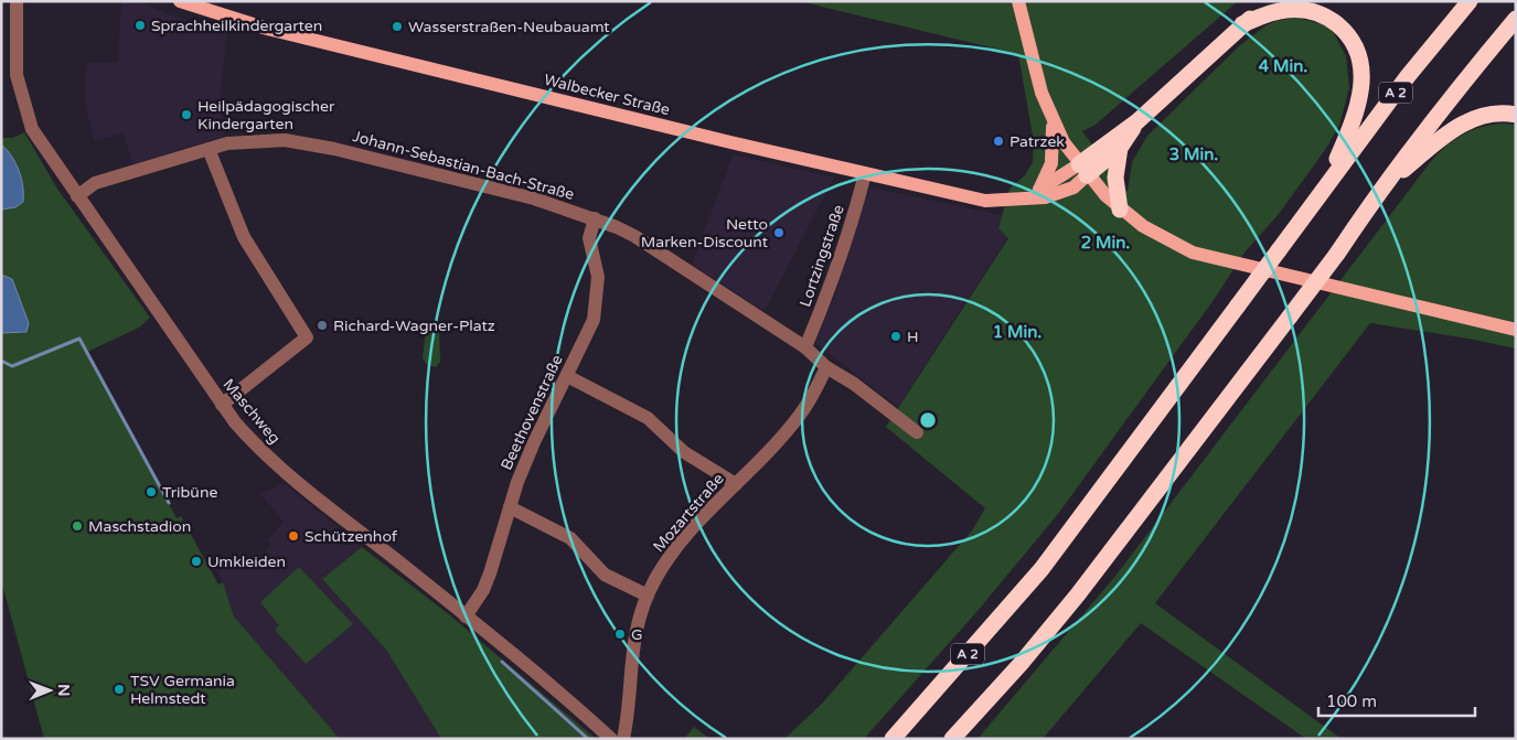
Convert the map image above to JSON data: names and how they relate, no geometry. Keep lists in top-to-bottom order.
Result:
{
  "streets": {
    "highway": ["A 2"],
    "main road": ["Walbecker Straße"],
    "street": [
      "Johann-Sebastian-Bach-Straße",
      "Lortzingstraße",
      "Maschweg",
      "Beethovenstraße",
      "Mozartstraße"
    ]
  },
  "crossings": [
    ["Walbecker Straße", "Lortzingstraße"],
    ["Johann-Sebastian-Bach-Straße", "Lortzingstraße"],
    ["Johann-Sebastian-Bach-Straße", "Maschweg"],
    ["Johann-Sebastian-Bach-Straße", "Beethovenstraße"],
    ["Johann-Sebastian-Bach-Straße", "Mozartstraße"],
    ["Maschweg", "Beethovenstraße"]
  ],
  "places": [
    "Sprachheilkindergarten",
    "Wasserstraßen-Neubauamt",
    "Heilpädagogischer Kindergarten",
    "Patrzek",
    "Netto Marken-Discount",
    "Richard-Wagner-Platz",
    "H",
    "Tribüne",
    "Maschstadion",
    "Schützenhof",
    "Umkleiden",
    "G",
    "TSV Germania Helmstedt"
  ],
  "scale_bar": "100 m",
  "north": "right",
  "rings": [
    "4 Min.",
    "3 Min.",
    "2 Min.",
    "1 Min."
  ]
}
